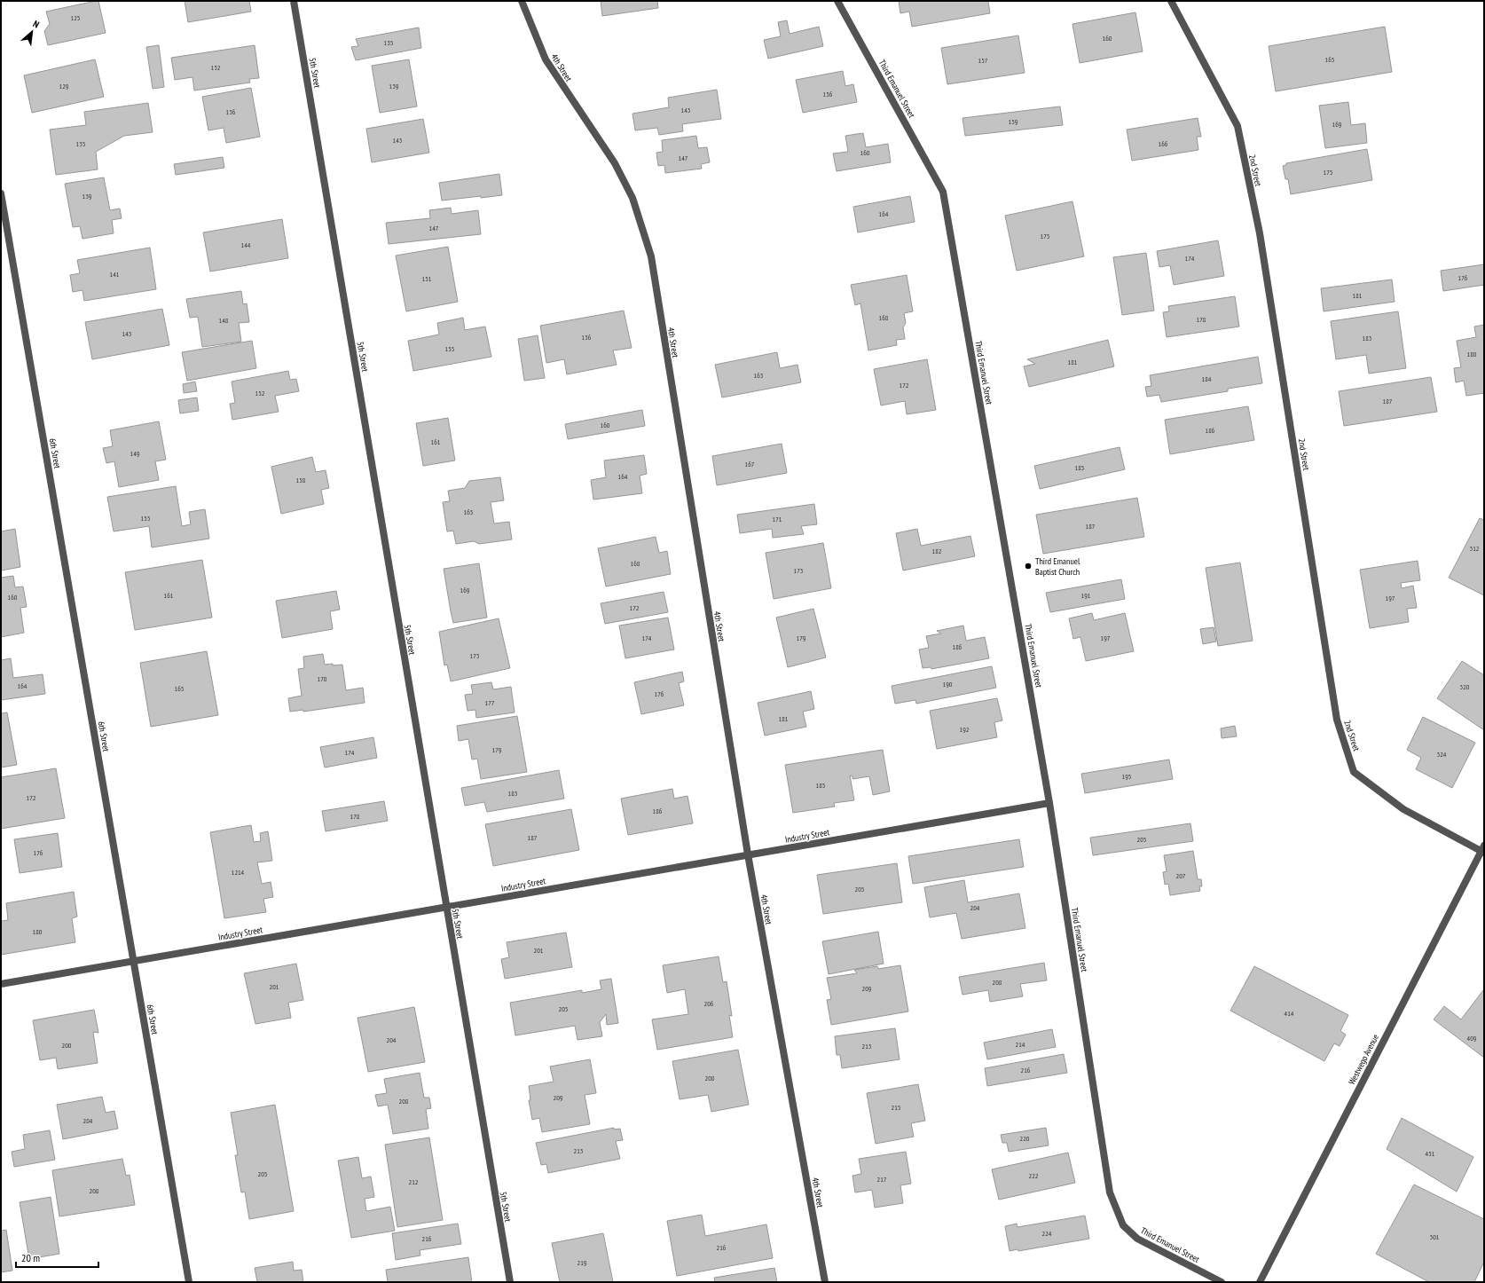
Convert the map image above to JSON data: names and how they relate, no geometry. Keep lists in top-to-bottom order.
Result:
{
  "streets": {
    "street": [
      "4th Street",
      "5th Street",
      "Third Emanuel Street",
      "2nd Street",
      "6th Street",
      "Industry Street",
      "Westwego Avenue"
    ]
  },
  "crossings": [
    ["4th Street", "Industry Street"],
    ["5th Street", "Industry Street"],
    ["Third Emanuel Street", "Industry Street"],
    ["2nd Street", "Westwego Avenue"],
    ["6th Street", "Industry Street"]
  ],
  "places": ["Third Emanuel Baptist Church"],
  "house_numbers": [
    "125",
    "160",
    "135",
    "165",
    "157",
    "132",
    "129",
    "139",
    "156",
    "143",
    "136",
    "159",
    "169",
    "143",
    "135",
    "166",
    "160",
    "147",
    "175",
    "139",
    "164",
    "147",
    "175",
    "144",
    "174",
    "141",
    "176",
    "151",
    "181",
    "168",
    "178",
    "148",
    "143",
    "156",
    "183",
    "155",
    "180",
    "181",
    "163",
    "184",
    "172",
    "152",
    "187",
    "160",
    "186",
    "161",
    "149",
    "167",
    "185",
    "164",
    "158",
    "165",
    "153",
    "171",
    "187",
    "312",
    "182",
    "168",
    "173",
    "169",
    "161",
    "191",
    "160",
    "197",
    "172",
    "174",
    "179",
    "197",
    "186",
    "173",
    "170",
    "190",
    "164",
    "320",
    "165",
    "176",
    "177",
    "181",
    "192",
    "179",
    "174",
    "324",
    "195",
    "185",
    "183",
    "172",
    "186",
    "178",
    "187",
    "205",
    "176",
    "1214",
    "207",
    "205",
    "204",
    "180",
    "201",
    "208",
    "201",
    "209",
    "206",
    "205",
    "414",
    "409",
    "204",
    "214",
    "200",
    "213",
    "216",
    "208",
    "209",
    "208",
    "215",
    "204",
    "220",
    "213",
    "451",
    "205",
    "222",
    "217",
    "212",
    "208",
    "224",
    "301",
    "216",
    "216",
    "219"
  ],
  "scale_bar": "20 m",
  "north": "top right"
}
